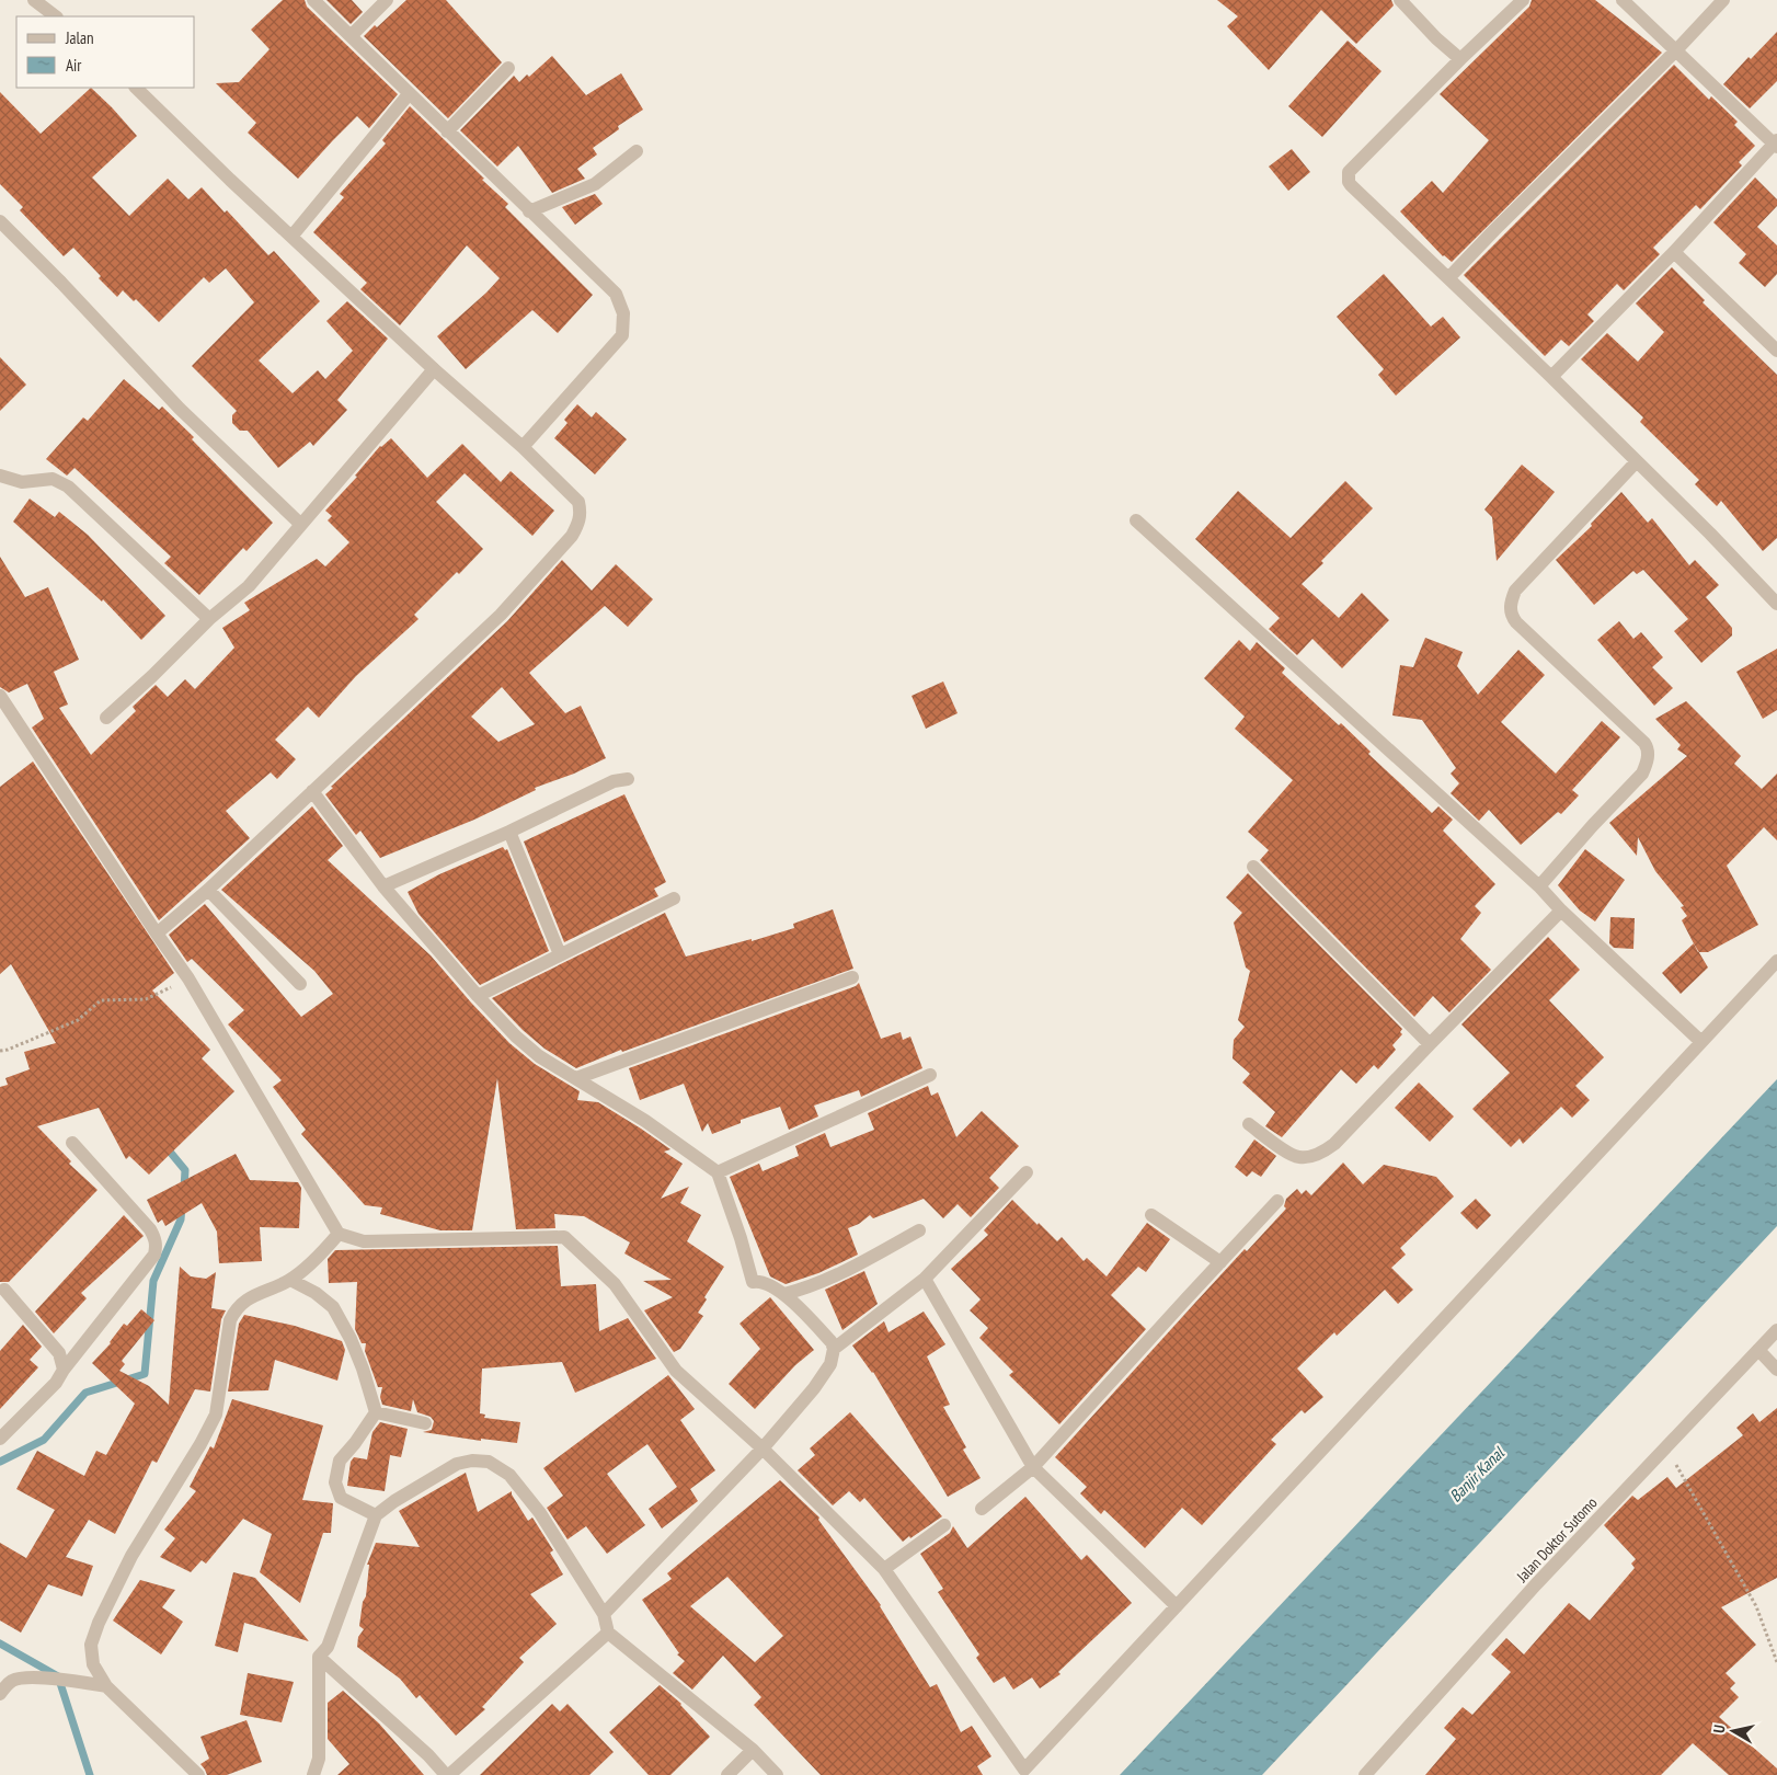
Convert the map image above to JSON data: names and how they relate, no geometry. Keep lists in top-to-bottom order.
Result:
{
  "streets": {
    "street": ["Jalan Doktor Sutomo"]
  },
  "water": ["Banjir Kanal"],
  "legend": ["Jalan", "Air"],
  "north": "left"
}
